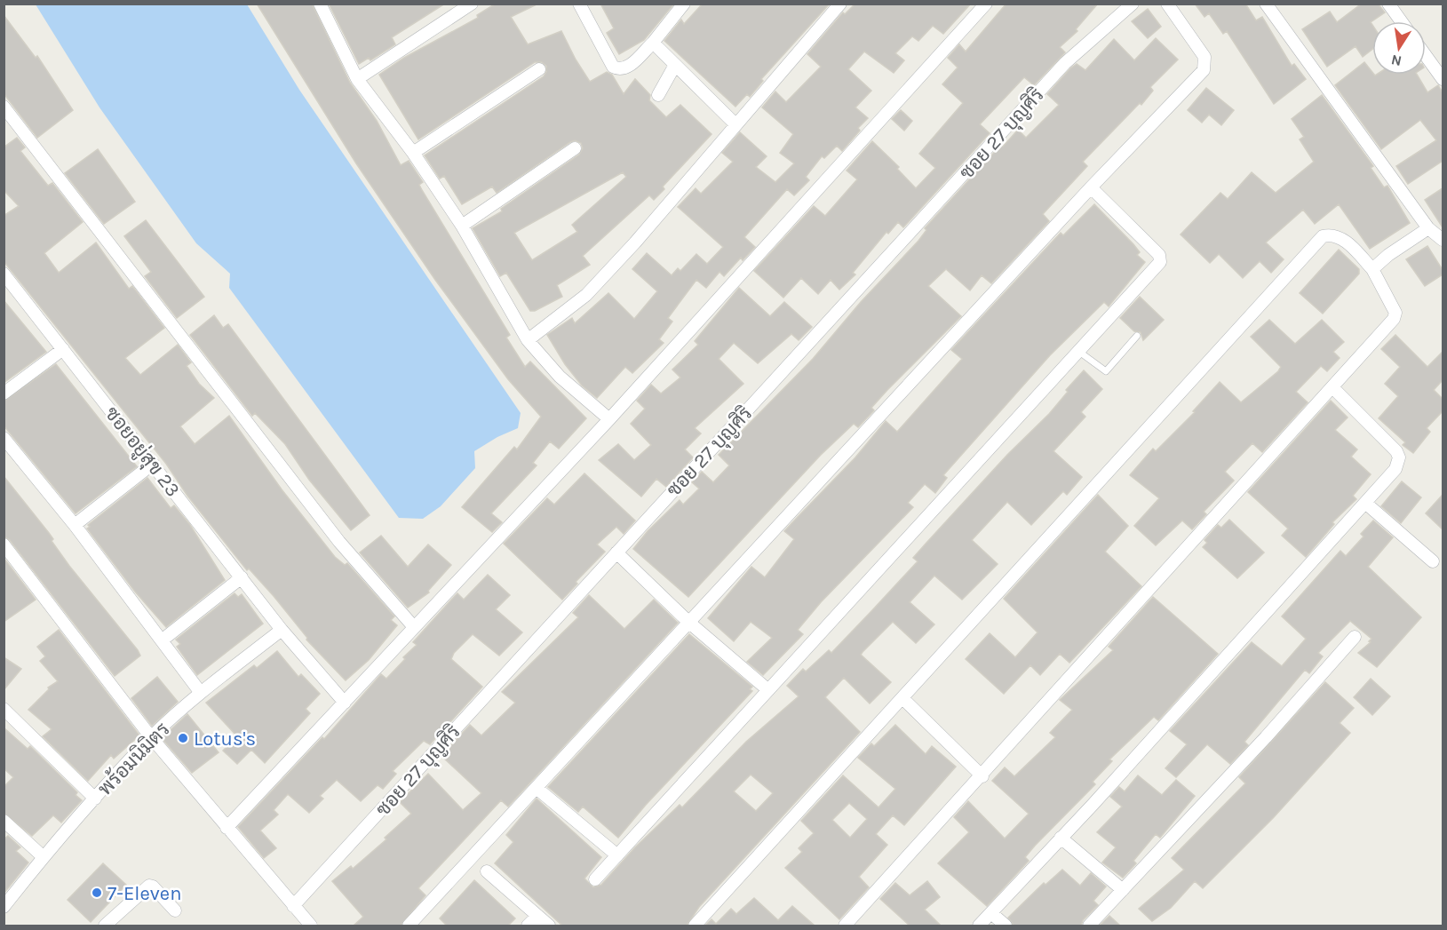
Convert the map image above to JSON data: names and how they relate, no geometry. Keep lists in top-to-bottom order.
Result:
{
  "streets": {
    "street": ["ซอย 27 บุญศิริ", "ซอยอยู่สุข 23", "พร้อมนิมิตร"]
  },
  "crossings": [
    ["ซอยอยู่สุข 23", "พร้อมนิมิตร"]
  ],
  "places": ["Lotus's", "7-Eleven"],
  "north": "bottom"
}
